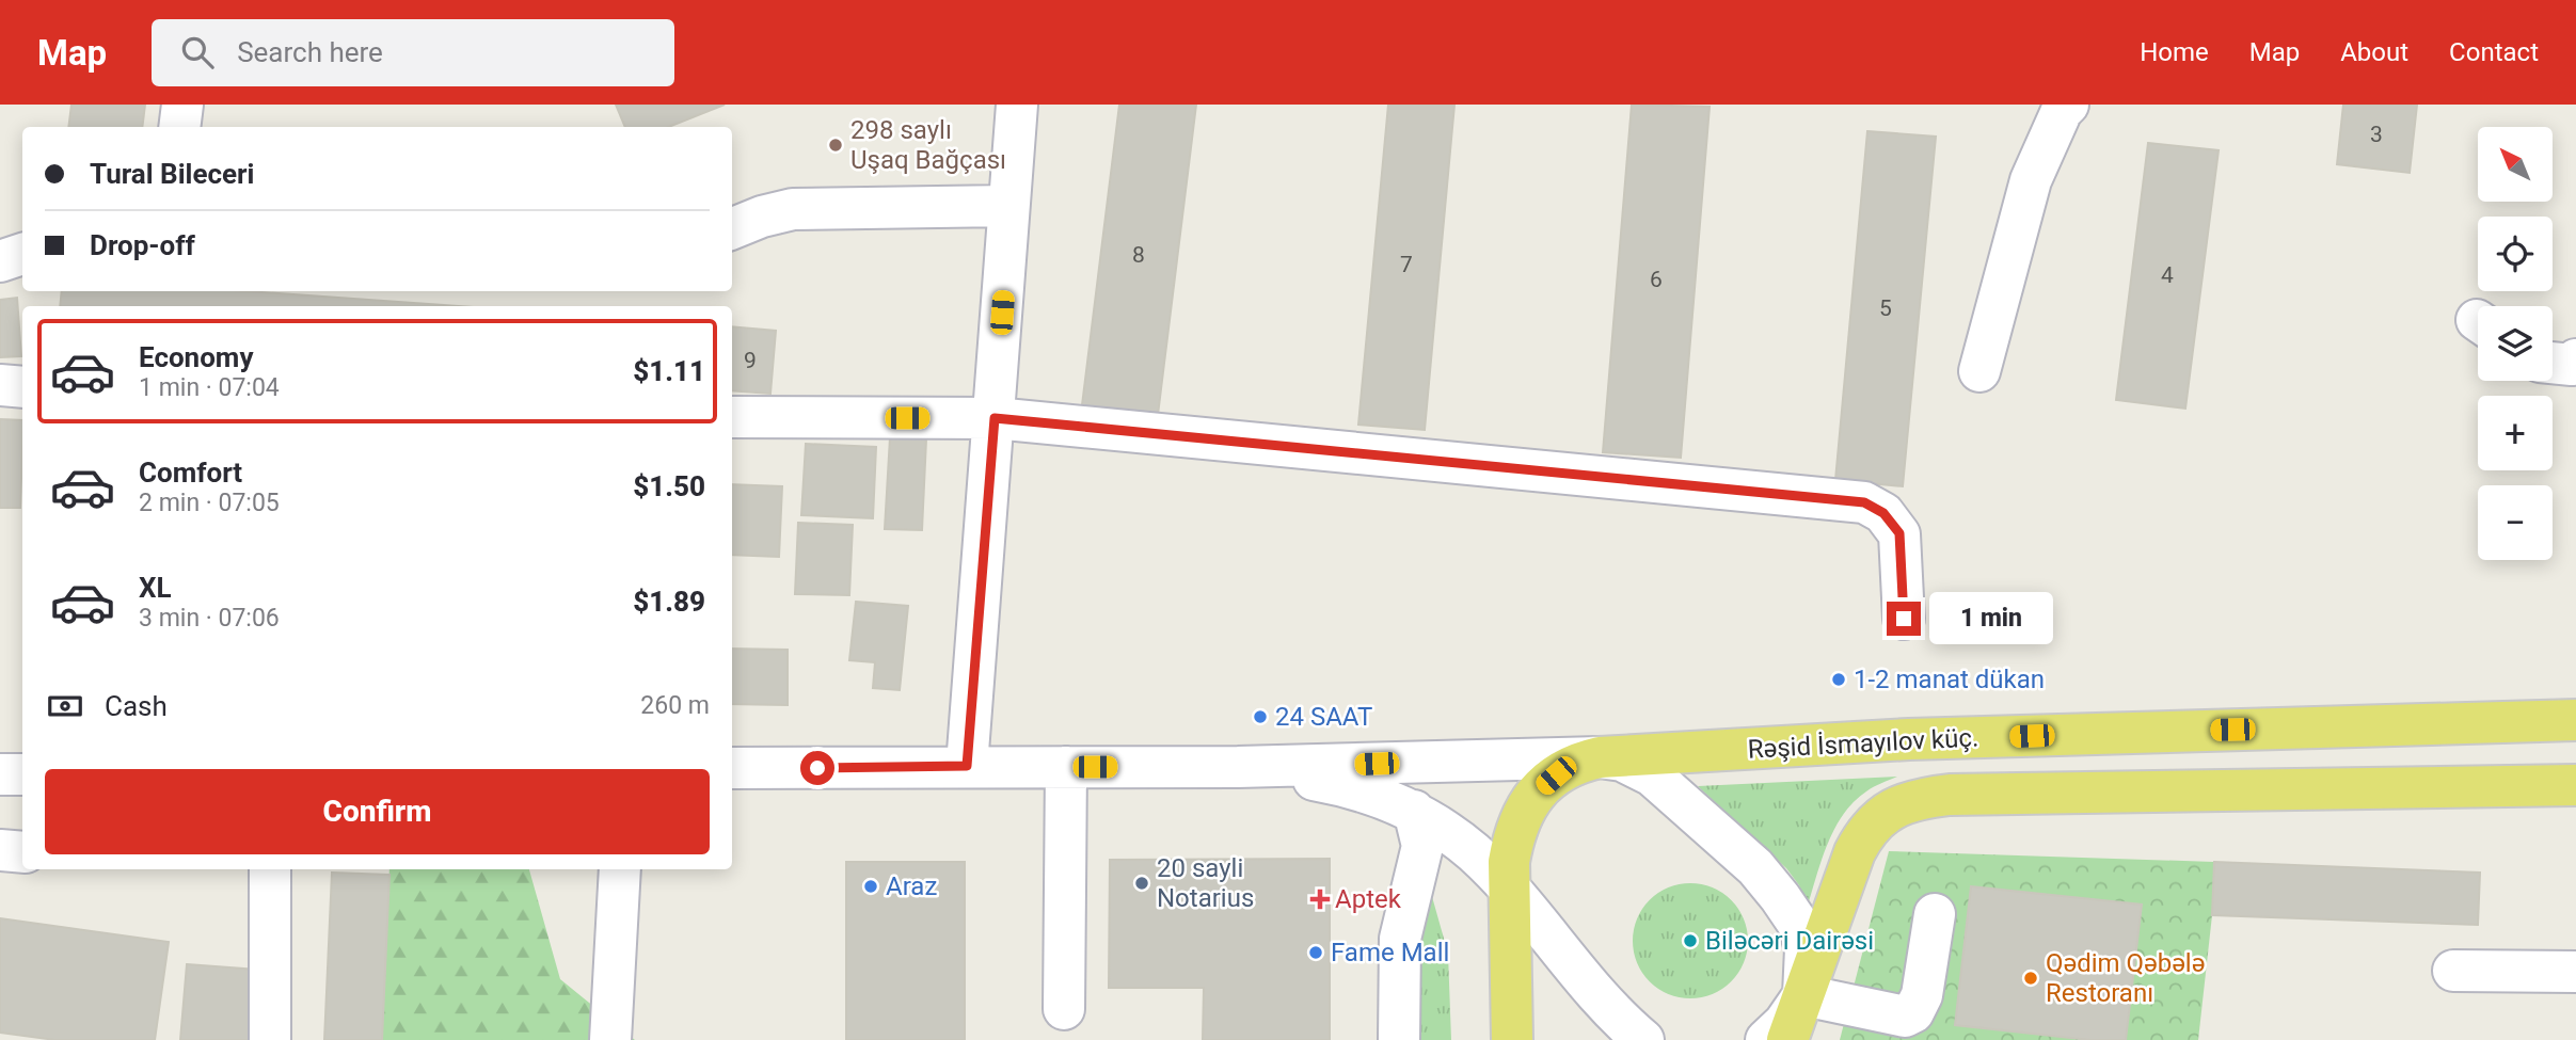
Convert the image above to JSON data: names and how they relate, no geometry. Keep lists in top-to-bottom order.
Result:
{
  "streets": {
    "main road": ["Rəşid İsmayılov küç."]
  },
  "places": {
    "other": [
      "298 saylı Uşaq Bağçası",
      "1-2 manat dükan",
      "24 SAAT",
      "20 sayli Notarius",
      "Araz",
      "Biləcəri Dairəsi",
      "Fame Mall",
      "Qədim Qəbələ Restoranı"
    ],
    "health": ["Aptek"]
  },
  "house_numbers": [
    "3",
    "8",
    "7",
    "4",
    "6",
    "5",
    "9"
  ],
  "north": "top left",
  "page": {
    "header": "Map",
    "search": "Search here",
    "nav": [
      "Home",
      "Map",
      "About",
      "Contact"
    ],
    "map_buttons": ["+", "−"],
    "banner": ["Tural Bileceri", "Drop-off"],
    "list": [
      {
        "name": "Economy",
        "note": "1 min · 07:04",
        "value": "$1.11"
      },
      {
        "name": "Comfort",
        "note": "2 min · 07:05",
        "value": "$1.50"
      },
      {
        "name": "XL",
        "note": "3 min · 07:06",
        "value": "$1.89"
      }
    ],
    "bubble": "1 min",
    "pay": ["Cash", "260 m"],
    "buttons": "Confirm"
  }
}
